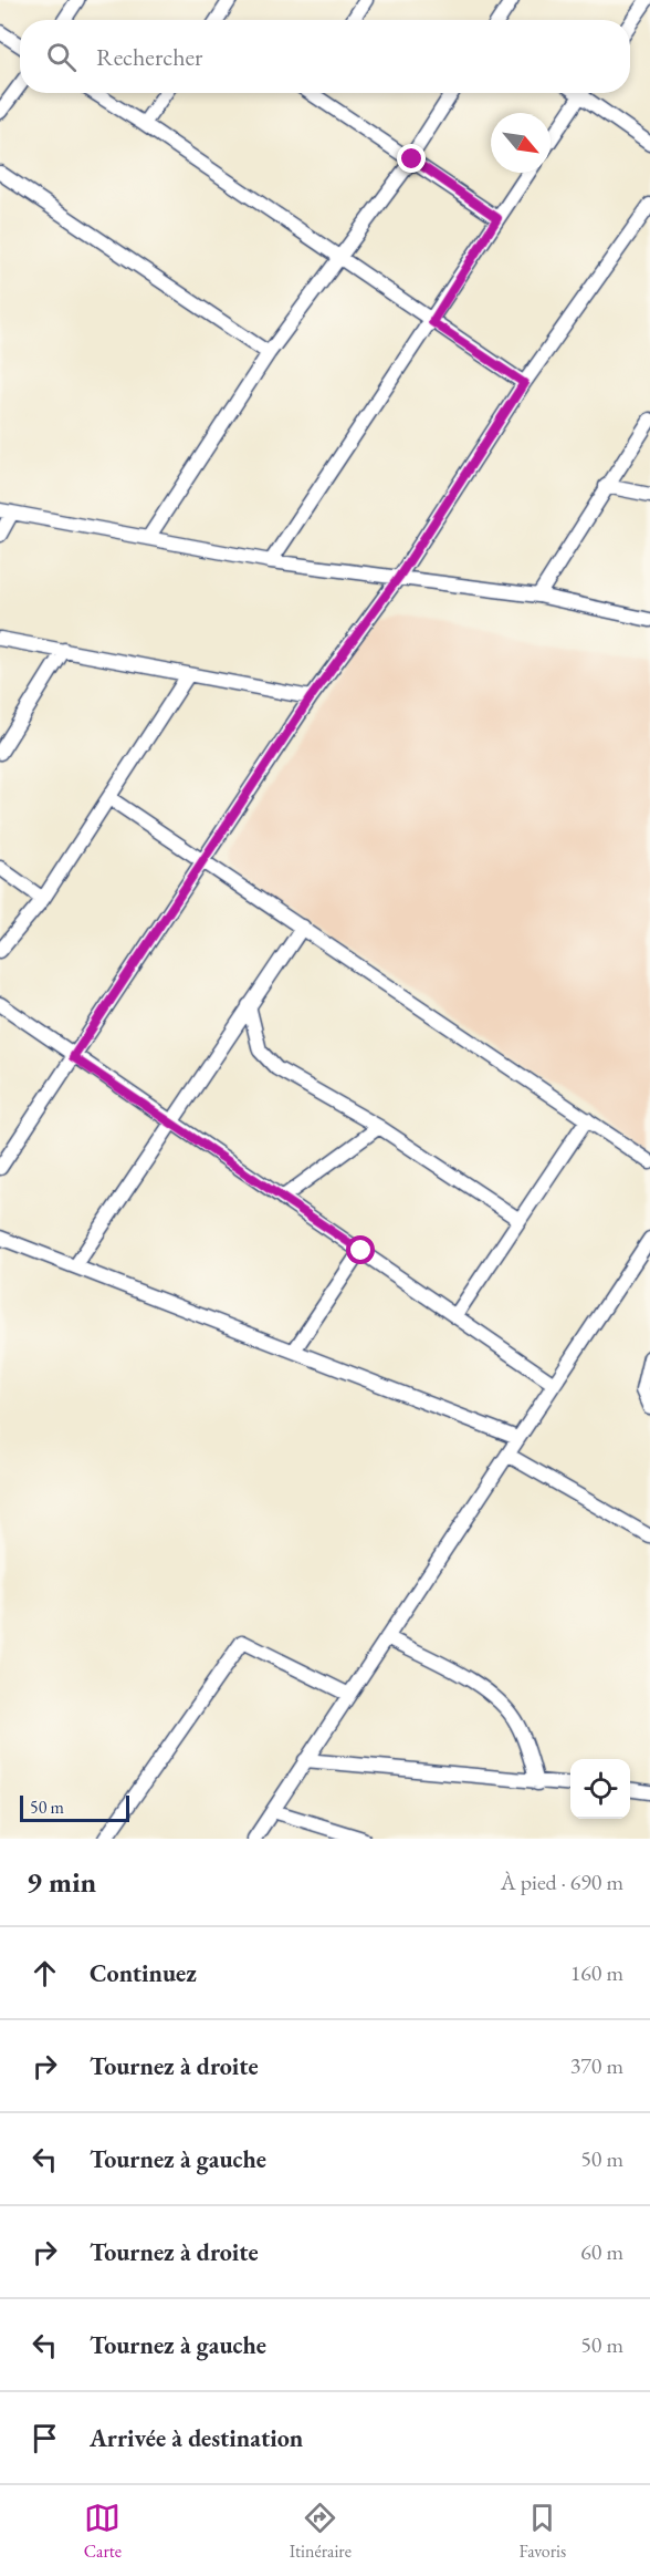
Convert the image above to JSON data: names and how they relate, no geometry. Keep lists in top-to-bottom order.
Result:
{
  "scale_bar": "50 m",
  "north": "bottom right",
  "page": {
    "search": "Rechercher",
    "scale": "50 m",
    "heading": ["9 min", "À pied · 690 m"],
    "list": [
      ["Continuez", "160 m"],
      ["Tournez à droite", "370 m"],
      ["Tournez à gauche", "50 m"],
      ["Tournez à droite", "60 m"],
      ["Tournez à gauche", "50 m"],
      "Arrivée à destination"
    ],
    "nav": ["Carte", "Itinéraire", "Favoris"]
  }
}
